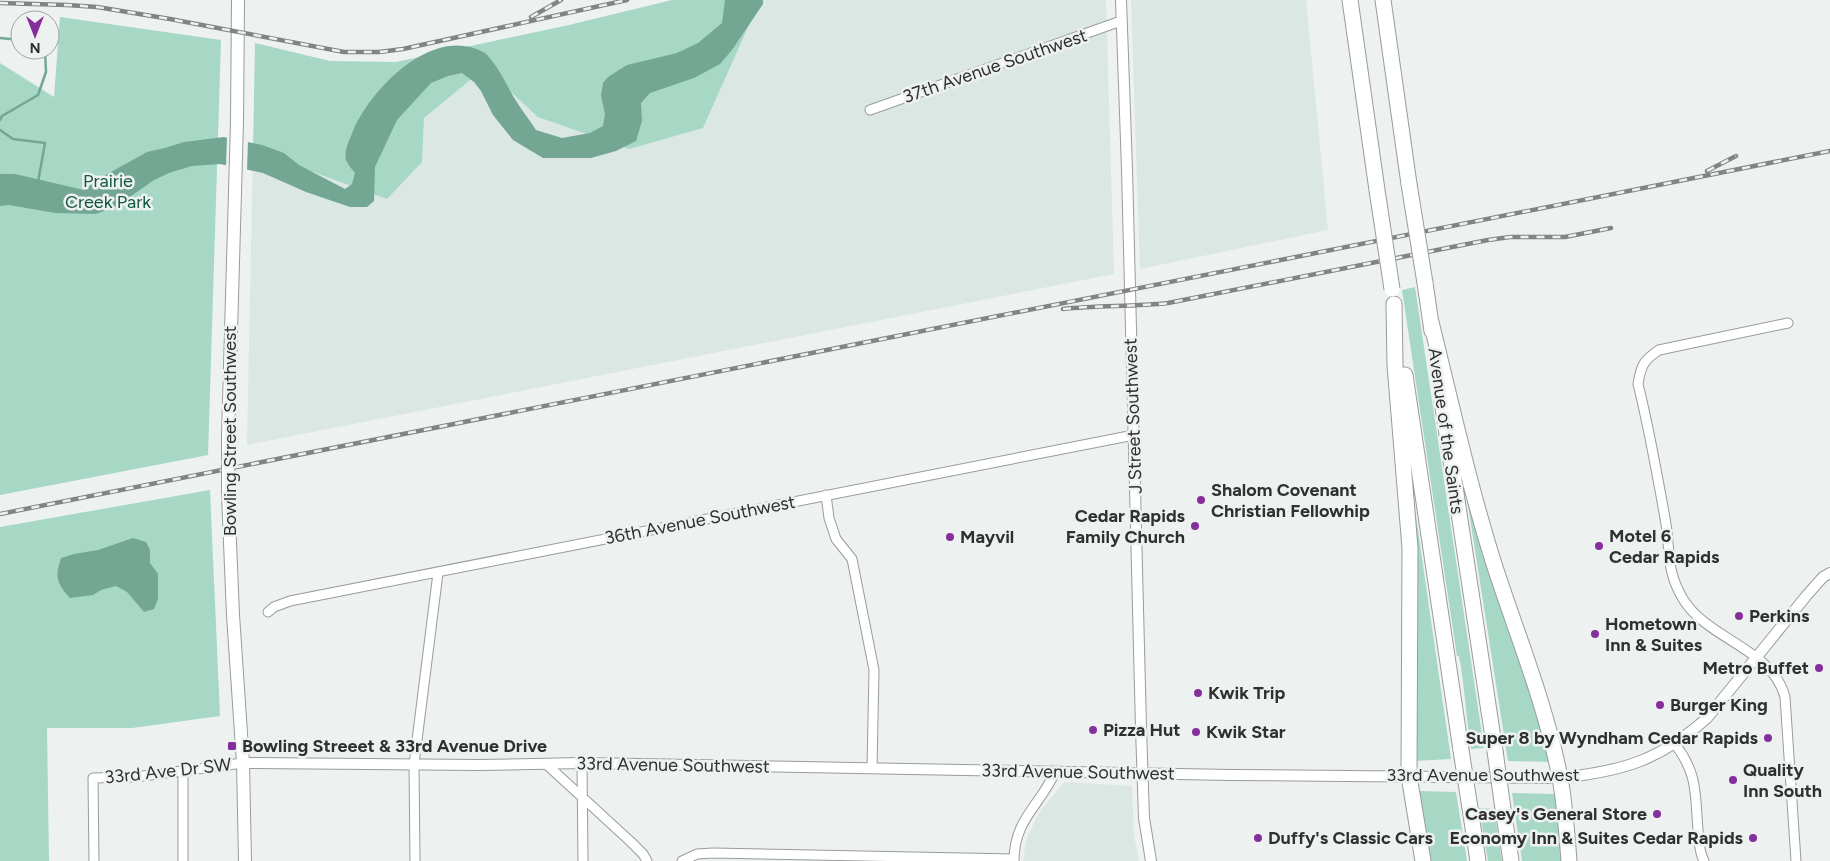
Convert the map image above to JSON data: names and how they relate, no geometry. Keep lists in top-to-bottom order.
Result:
{
  "streets": {
    "highway": ["Avenue of the Saints"],
    "main road": ["Bowling Street Southwest"],
    "street": [
      "37th Avenue Southwest",
      "J Street Southwest",
      "36th Avenue Southwest",
      "33rd Avenue Southwest",
      "33rd Ave Dr SW"
    ]
  },
  "crossings": [
    ["37th Avenue Southwest", "J Street Southwest"],
    ["J Street Southwest", "36th Avenue Southwest"],
    ["J Street Southwest", "33rd Avenue Southwest"],
    ["Bowling Street Southwest", "33rd Avenue Southwest"],
    ["Bowling Street Southwest", "33rd Ave Dr SW"],
    ["33rd Avenue Southwest", "33rd Ave Dr SW"]
  ],
  "parks": ["Prairie Creek Park"],
  "places": {
    "other": [
      "Shalom Covenant Christian Fellowhip",
      "Cedar Rapids Family Church",
      "Mayvil",
      "Motel 6 Cedar Rapids",
      "Perkins",
      "Hometown Inn & Suites",
      "Metro Buffet",
      "Kwik Trip",
      "Burger King",
      "Pizza Hut",
      "Kwik Star",
      "Super 8 by Wyndham Cedar Rapids",
      "Quality Inn South",
      "Casey's General Store",
      "Duffy's Classic Cars",
      "Economy Inn & Suites Cedar Rapids"
    ],
    "transit": ["Bowling Streeet & 33rd Avenue Drive"]
  },
  "north": "bottom"
}
